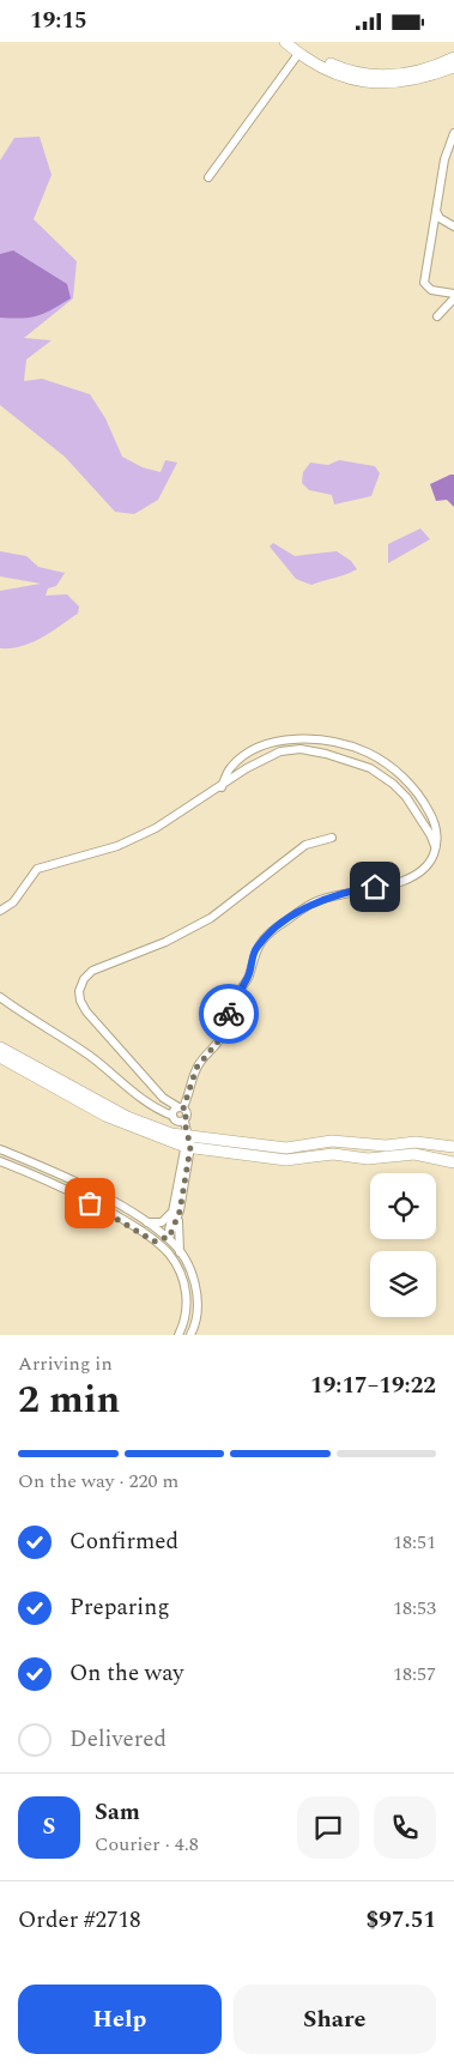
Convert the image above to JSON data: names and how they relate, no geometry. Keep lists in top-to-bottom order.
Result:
{
  "page": {
    "status": "19:15",
    "heading": ["2 min", "Arriving in", "19:17–19:22"],
    "panel": [
      "Sam",
      "Courier · 4.8",
      "Order #2718",
      "$97.51"
    ],
    "bar": "On the way · 220 m",
    "list": [
      ["Confirmed", "18:51"],
      ["Preparing", "18:53"],
      ["On the way", "18:57"],
      "Delivered"
    ],
    "round": "S",
    "buttons": ["Help", "Share"]
  }
}
